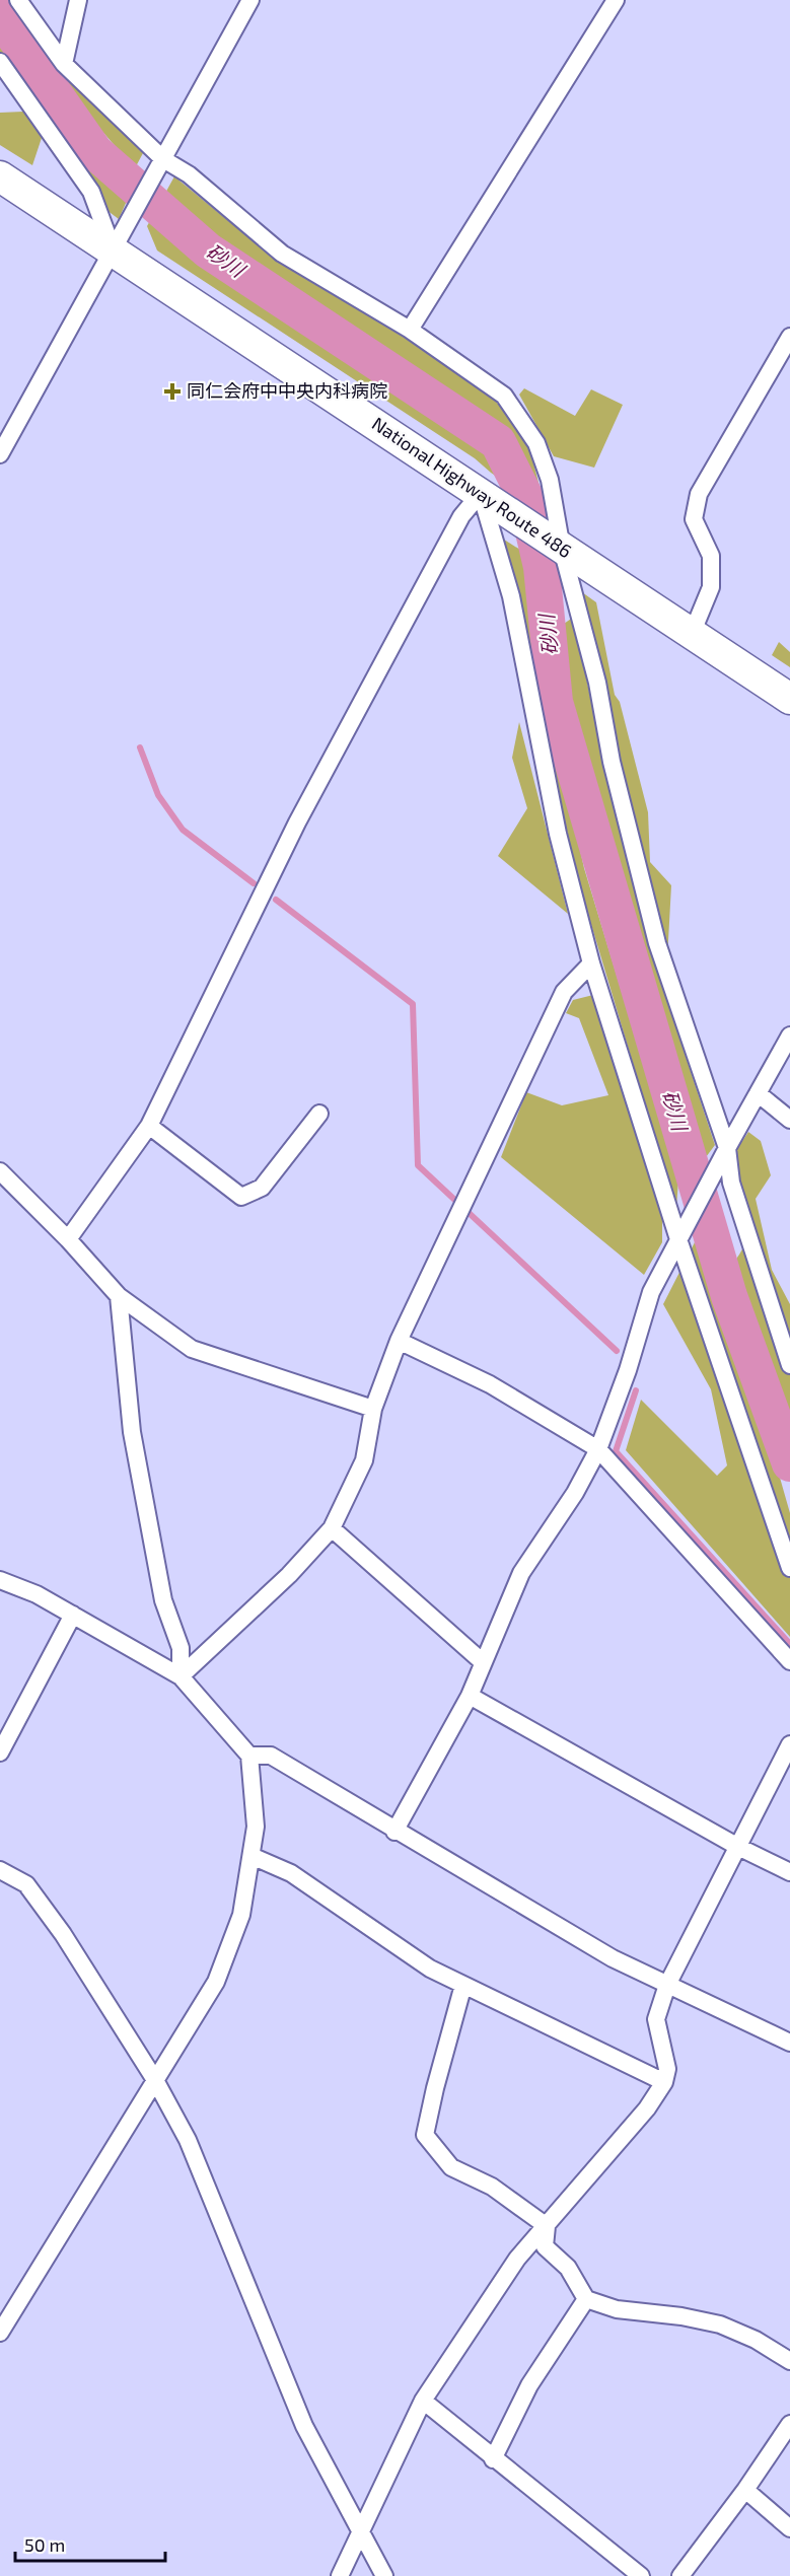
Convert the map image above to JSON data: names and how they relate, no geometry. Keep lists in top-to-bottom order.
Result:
{
  "streets": {
    "highway": ["National Highway Route 486"]
  },
  "water": ["砂川"],
  "places": {
    "health": ["同仁会府中中央内科病院"]
  },
  "scale_bar": "50 m"
}
